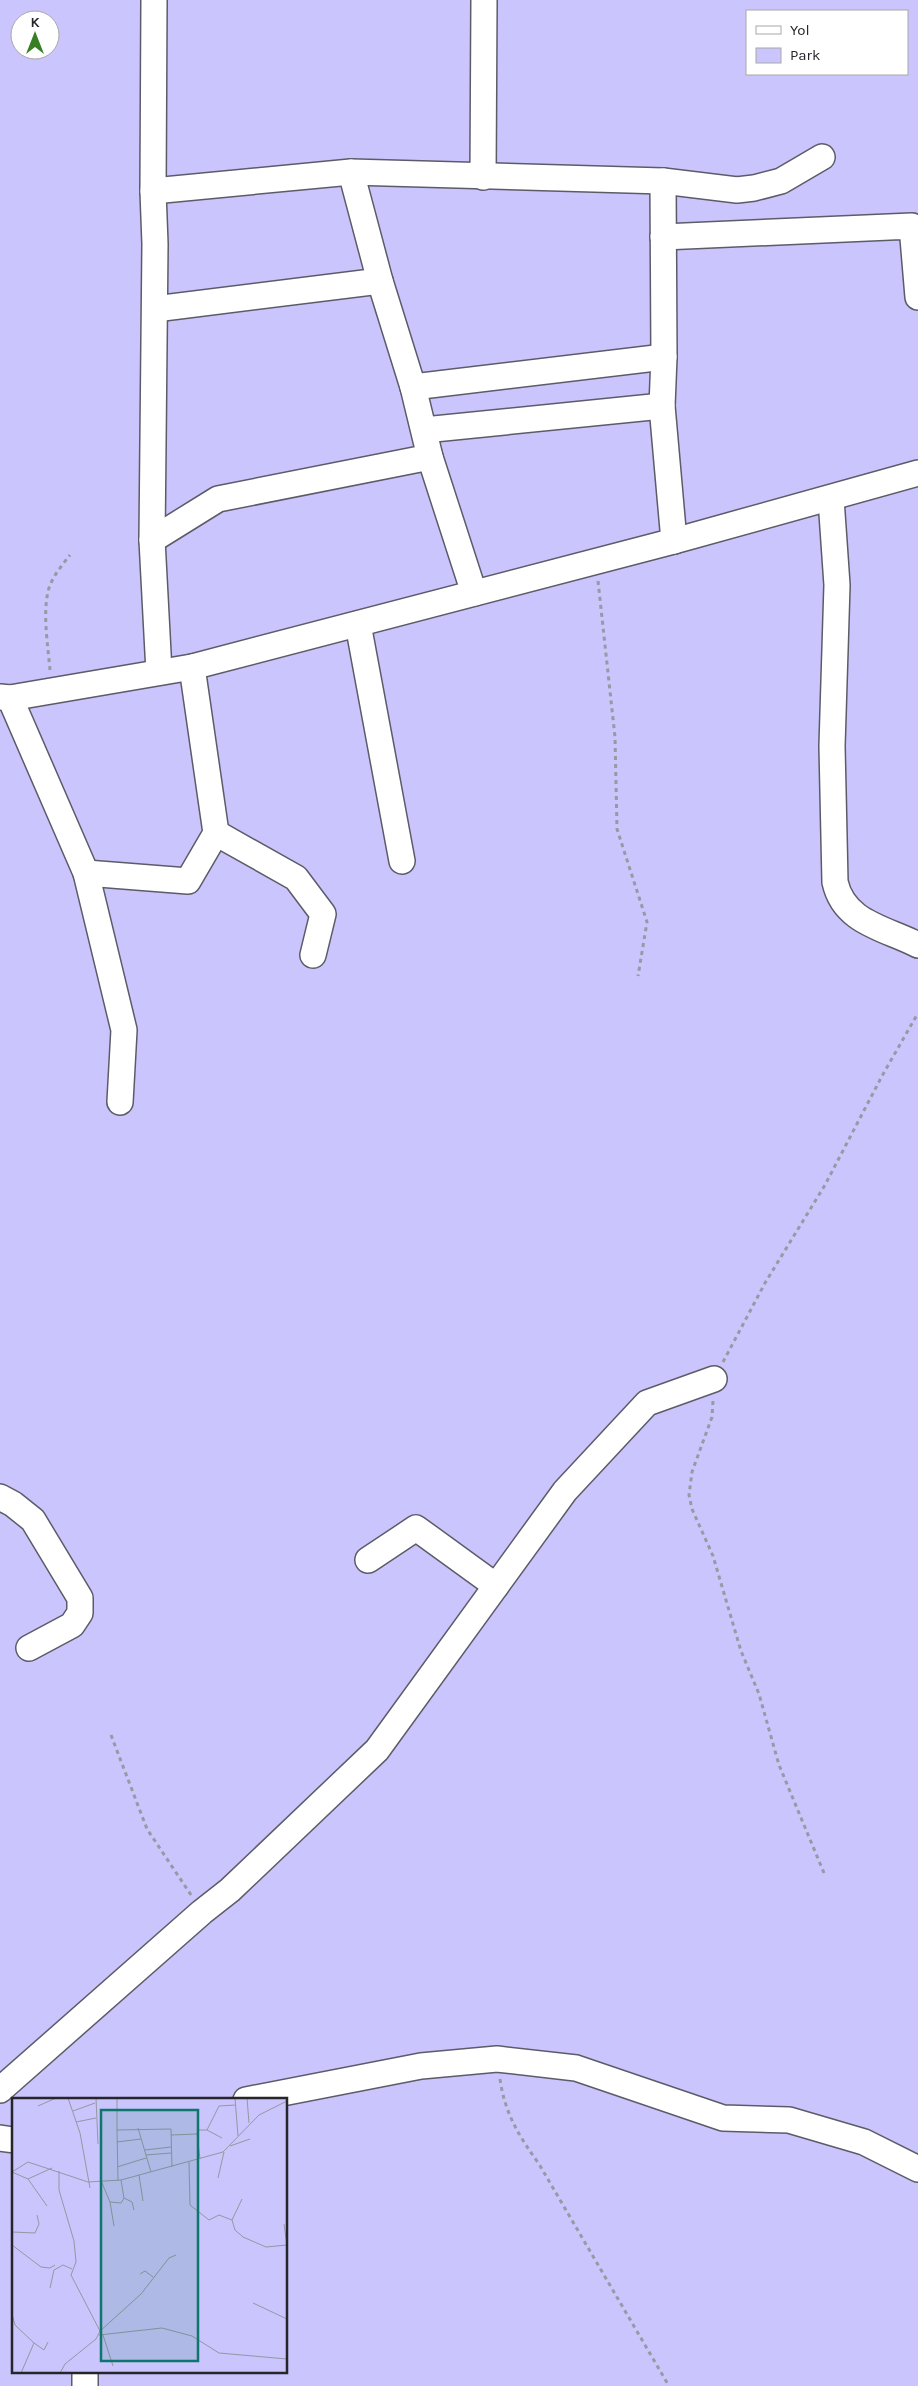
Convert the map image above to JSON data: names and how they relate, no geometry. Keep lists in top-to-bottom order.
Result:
{
  "legend": ["Yol", "Park"],
  "north": "top"
}
